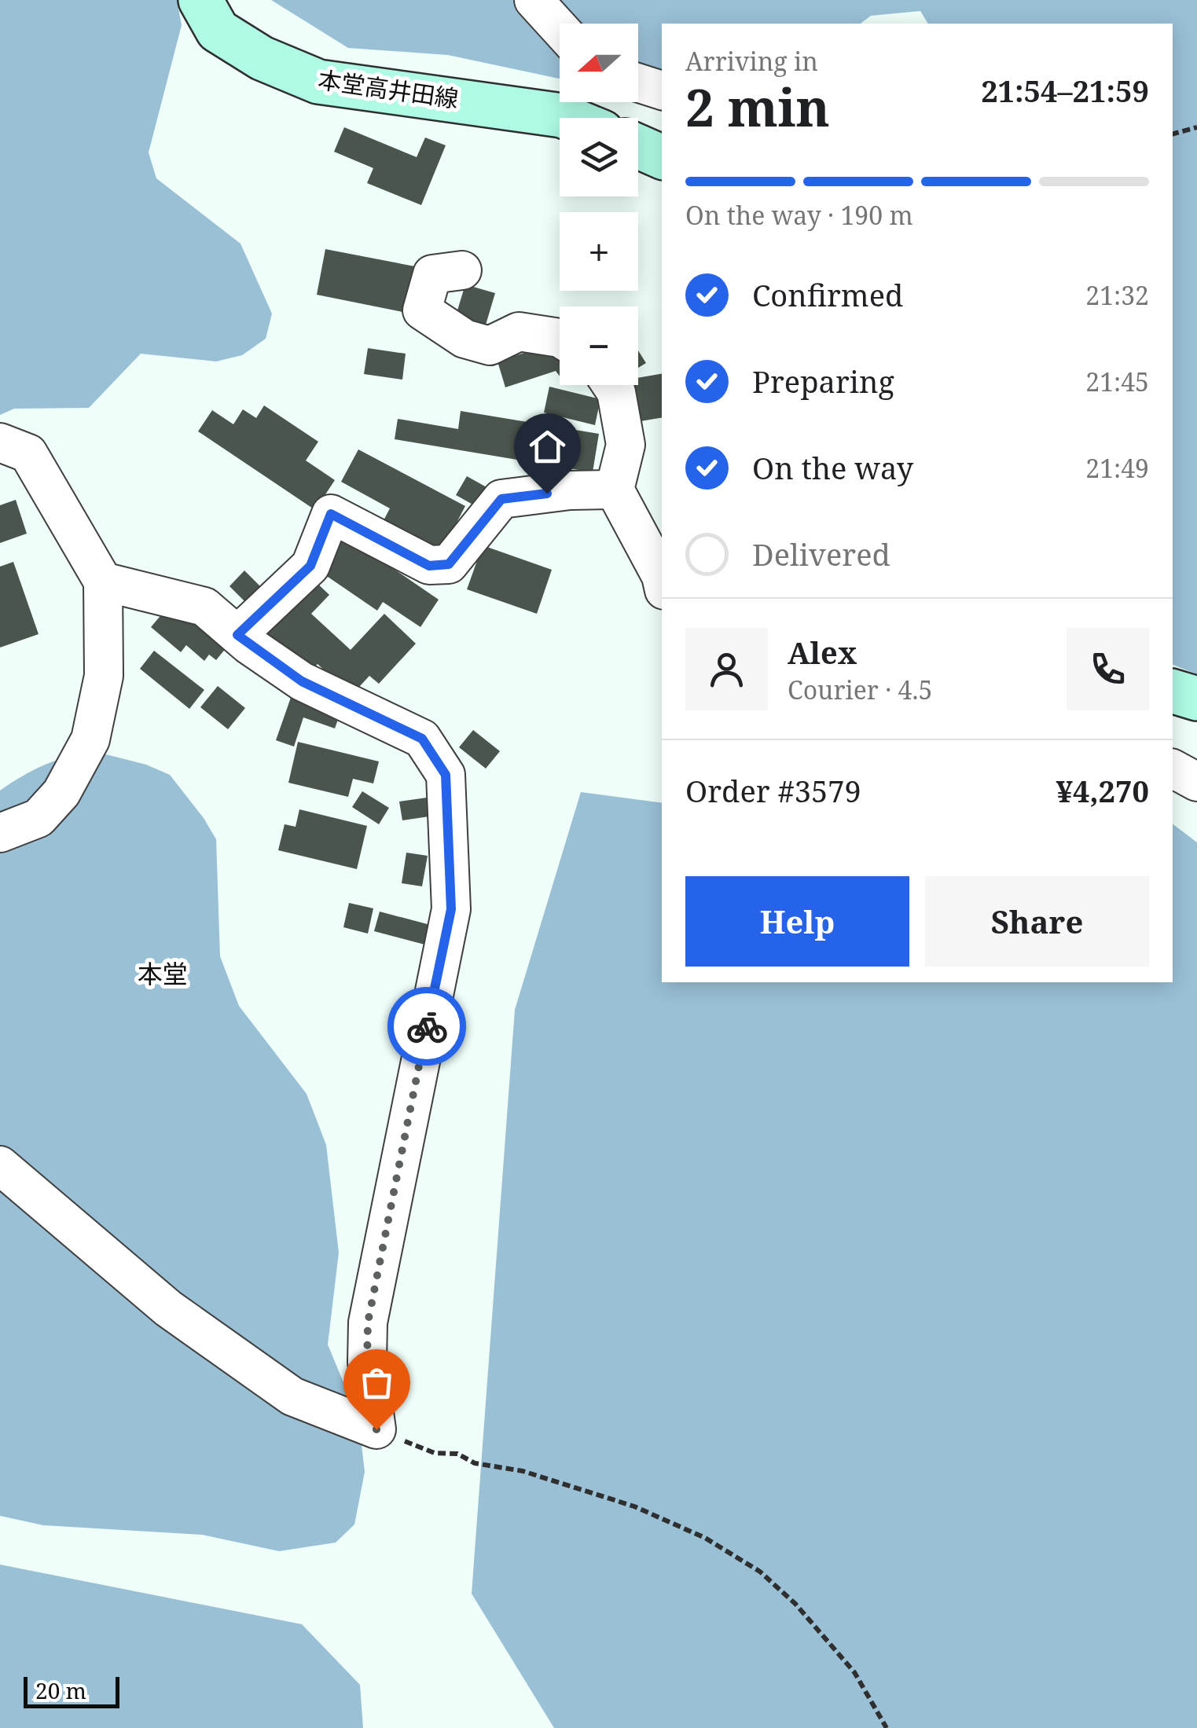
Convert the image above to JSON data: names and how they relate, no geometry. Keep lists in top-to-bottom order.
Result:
{
  "streets": {
    "main road": ["本堂高井田線"]
  },
  "districts": ["本堂"],
  "scale_bar": "20 m",
  "north": "left",
  "page": {
    "map_buttons": ["+", "−"],
    "heading": ["2 min", "Arriving in", "21:54–21:59"],
    "panel": [
      "Alex",
      "Courier · 4.5",
      "Order #3579",
      "¥4,270"
    ],
    "bar": "On the way · 190 m",
    "list": [
      ["Confirmed", "21:32"],
      ["Preparing", "21:45"],
      ["On the way", "21:49"],
      "Delivered"
    ],
    "buttons": ["Help", "Share"],
    "scale": "20 m"
  }
}
